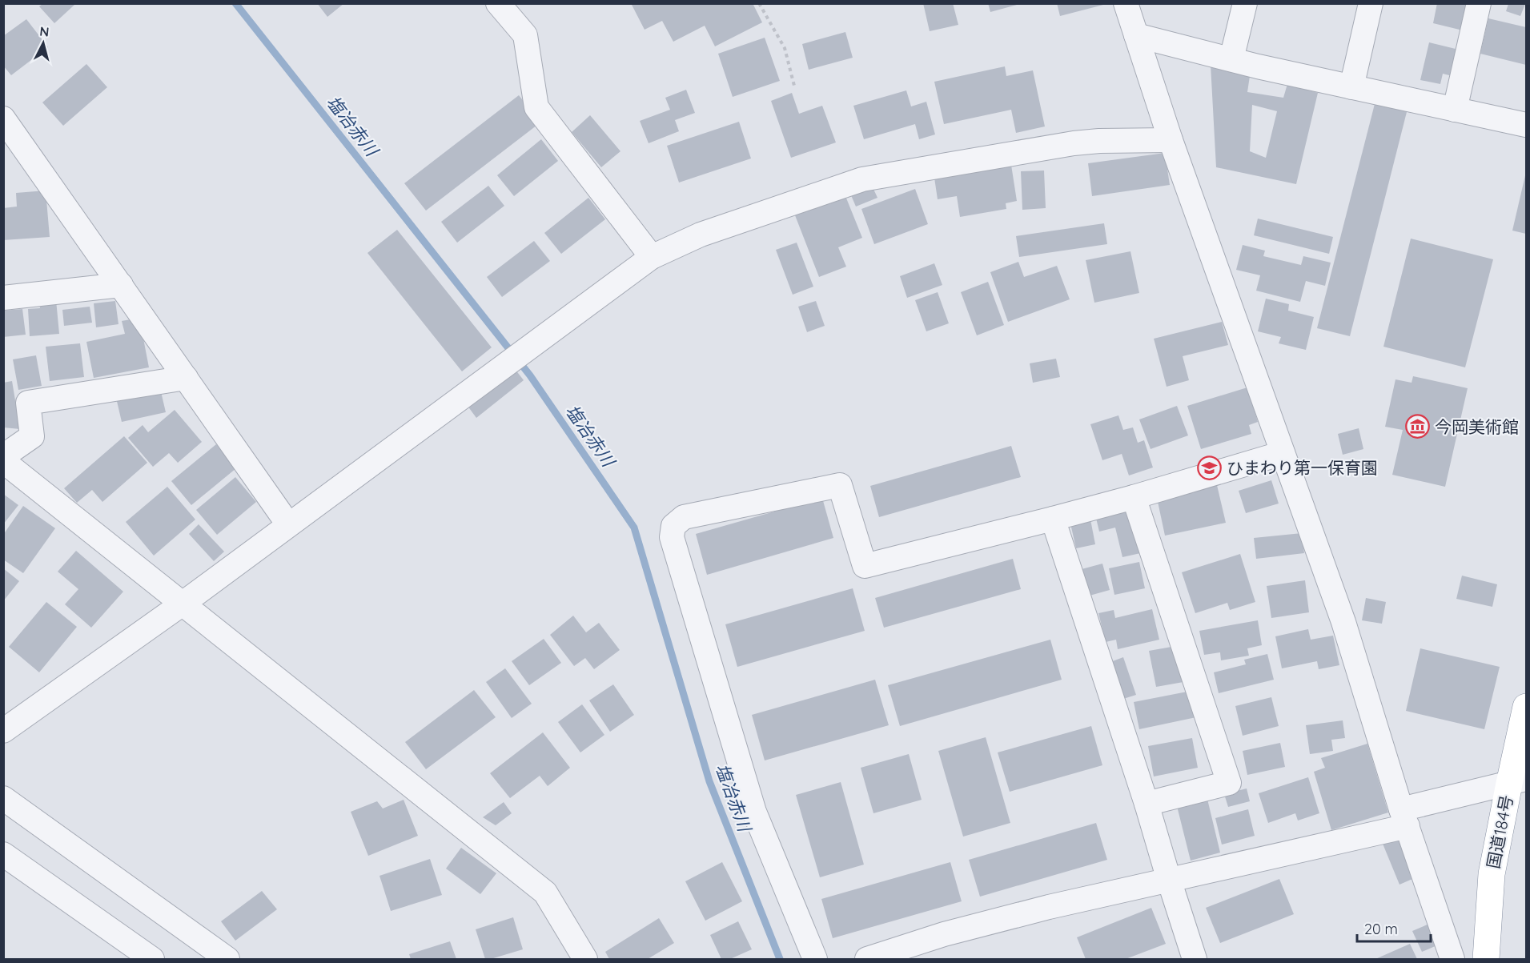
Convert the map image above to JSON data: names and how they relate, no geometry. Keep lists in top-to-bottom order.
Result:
{
  "streets": {
    "highway": ["国道184号"]
  },
  "water": ["塩冶赤川"],
  "places": {
    "museum": ["今岡美術館"],
    "school or university": ["ひまわり第一保育園"]
  },
  "scale_bar": "20 m",
  "north": "top"
}
